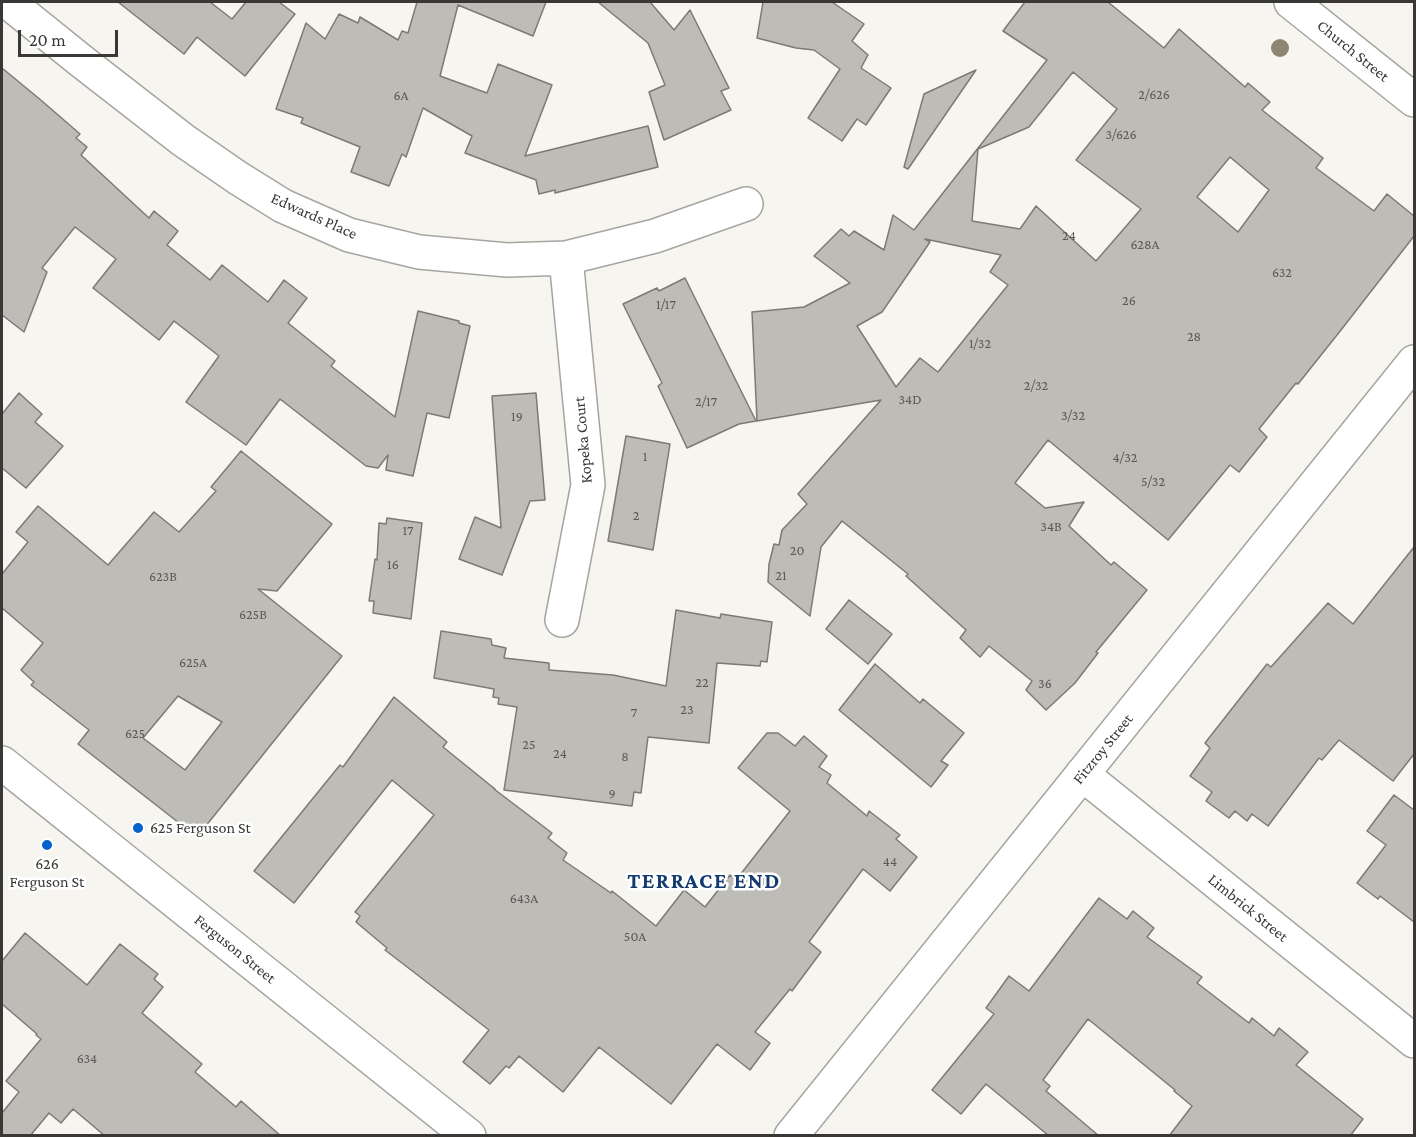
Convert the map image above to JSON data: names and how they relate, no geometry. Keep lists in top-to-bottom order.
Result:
{
  "streets": {
    "street": [
      "Church Street",
      "Edwards Place",
      "Kopeka Court",
      "Fitzroy Street",
      "Limbrick Street",
      "Ferguson Street"
    ]
  },
  "crossings": [
    ["Edwards Place", "Kopeka Court"],
    ["Fitzroy Street", "Limbrick Street"]
  ],
  "districts": ["TERRACE END"],
  "places": ["625 Ferguson St", "626 Ferguson St"],
  "house_numbers": [
    "2/626",
    "6A",
    "3/626",
    "24",
    "628A",
    "632",
    "26",
    "1/17",
    "28",
    "1/32",
    "2/32",
    "34D",
    "2/17",
    "3/32",
    "19",
    "1",
    "4/32",
    "5/32",
    "2",
    "34B",
    "17",
    "20",
    "16",
    "21",
    "623B",
    "625B",
    "625A",
    "22",
    "36",
    "23",
    "7",
    "625",
    "25",
    "24",
    "8",
    "9",
    "44",
    "643A",
    "50A",
    "634"
  ],
  "scale_bar": "20 m"
}
